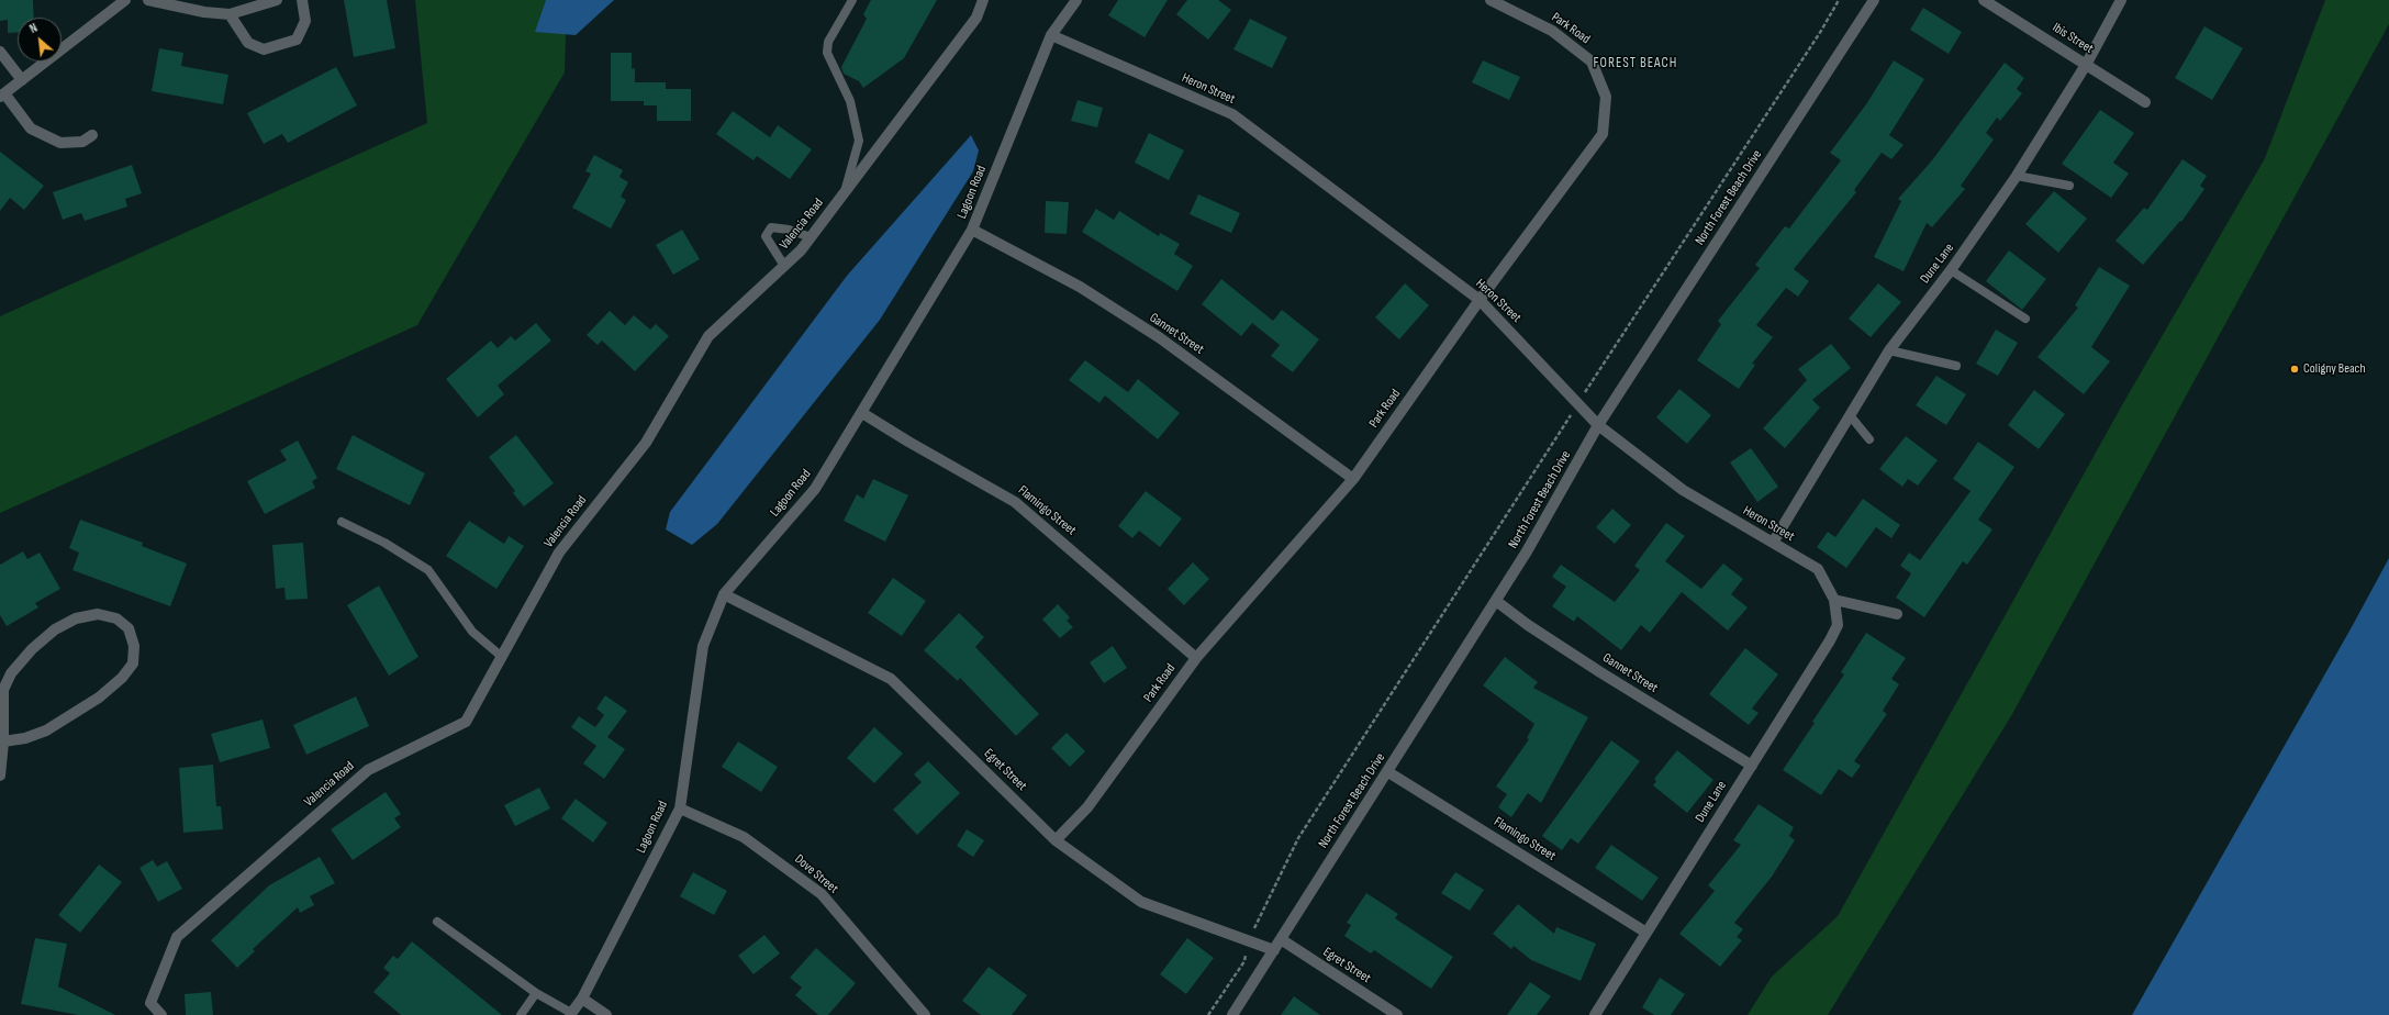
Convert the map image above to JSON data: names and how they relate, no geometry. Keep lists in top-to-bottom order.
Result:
{
  "streets": {
    "street": [
      "Park Road",
      "Ibis Street",
      "Heron Street",
      "Lagoon Road",
      "North Forest Beach Drive",
      "Valencia Road",
      "Dune Lane",
      "Gannet Street",
      "Flamingo Street",
      "Egret Street",
      "Dove Street"
    ]
  },
  "crossings": [
    ["Park Road", "Heron Street"],
    ["Park Road", "Gannet Street"],
    ["Park Road", "Flamingo Street"],
    ["Park Road", "Egret Street"],
    ["Ibis Street", "Dune Lane"],
    ["Heron Street", "Lagoon Road"],
    ["Heron Street", "North Forest Beach Drive"],
    ["Heron Street", "Dune Lane"],
    ["Lagoon Road", "Gannet Street"],
    ["Lagoon Road", "Flamingo Street"],
    ["Lagoon Road", "Egret Street"],
    ["Lagoon Road", "Dove Street"],
    ["North Forest Beach Drive", "Gannet Street"],
    ["North Forest Beach Drive", "Flamingo Street"],
    ["North Forest Beach Drive", "Egret Street"],
    ["Dune Lane", "Gannet Street"],
    ["Dune Lane", "Flamingo Street"]
  ],
  "districts": ["FOREST BEACH"],
  "places": ["Coligny Beach"],
  "north": "top left"
}
